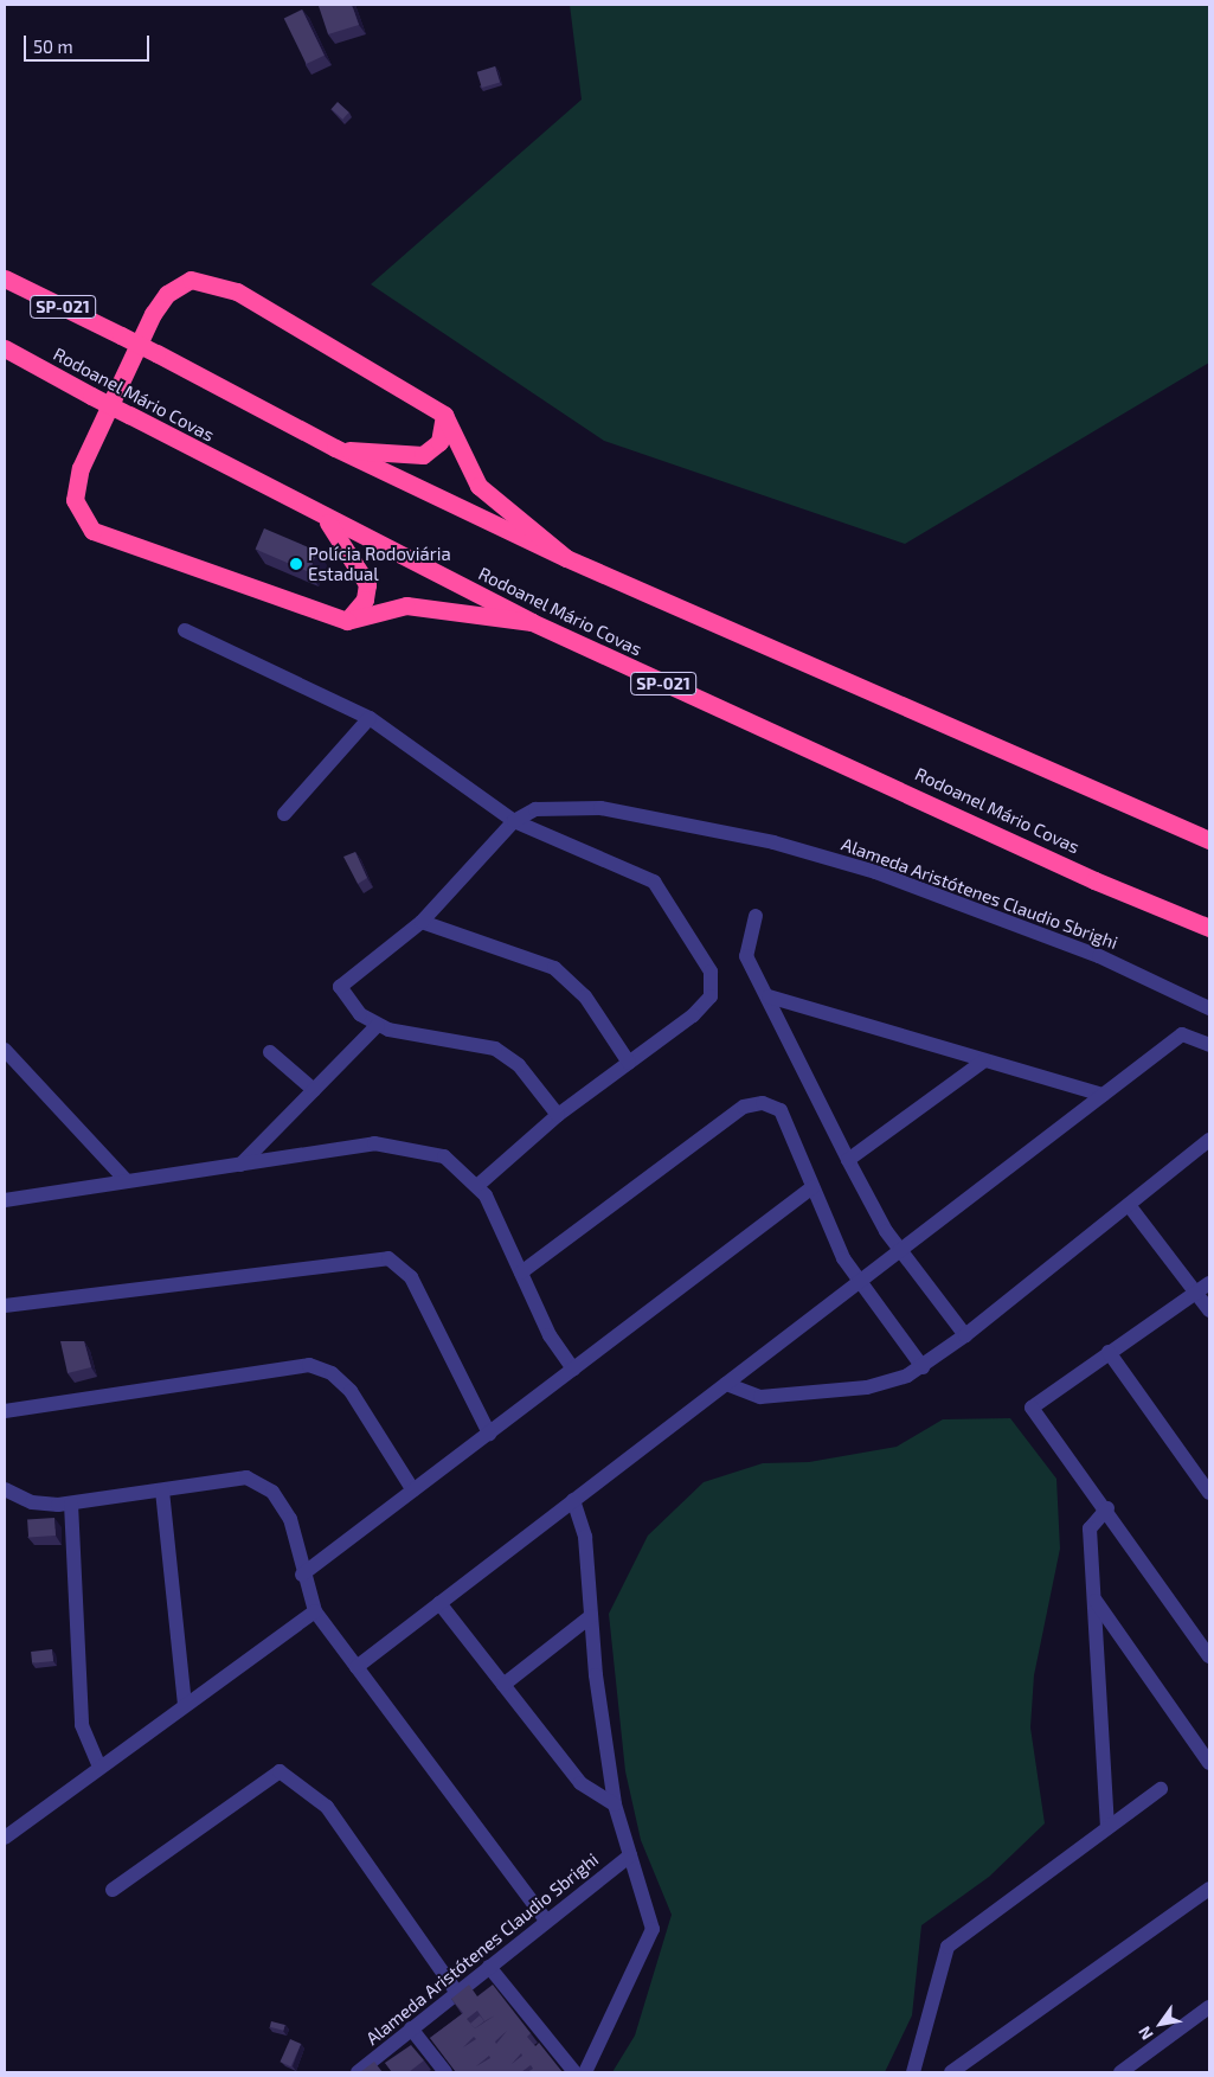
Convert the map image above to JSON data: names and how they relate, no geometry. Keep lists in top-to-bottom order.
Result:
{
  "streets": {
    "highway": ["SP-021", "Rodoanel Mário Covas"],
    "street": ["Alameda Aristótenes Claudio Sbrighi"]
  },
  "places": ["Polícia Rodoviária Estadual"],
  "scale_bar": "50 m",
  "north": "bottom left"
}
